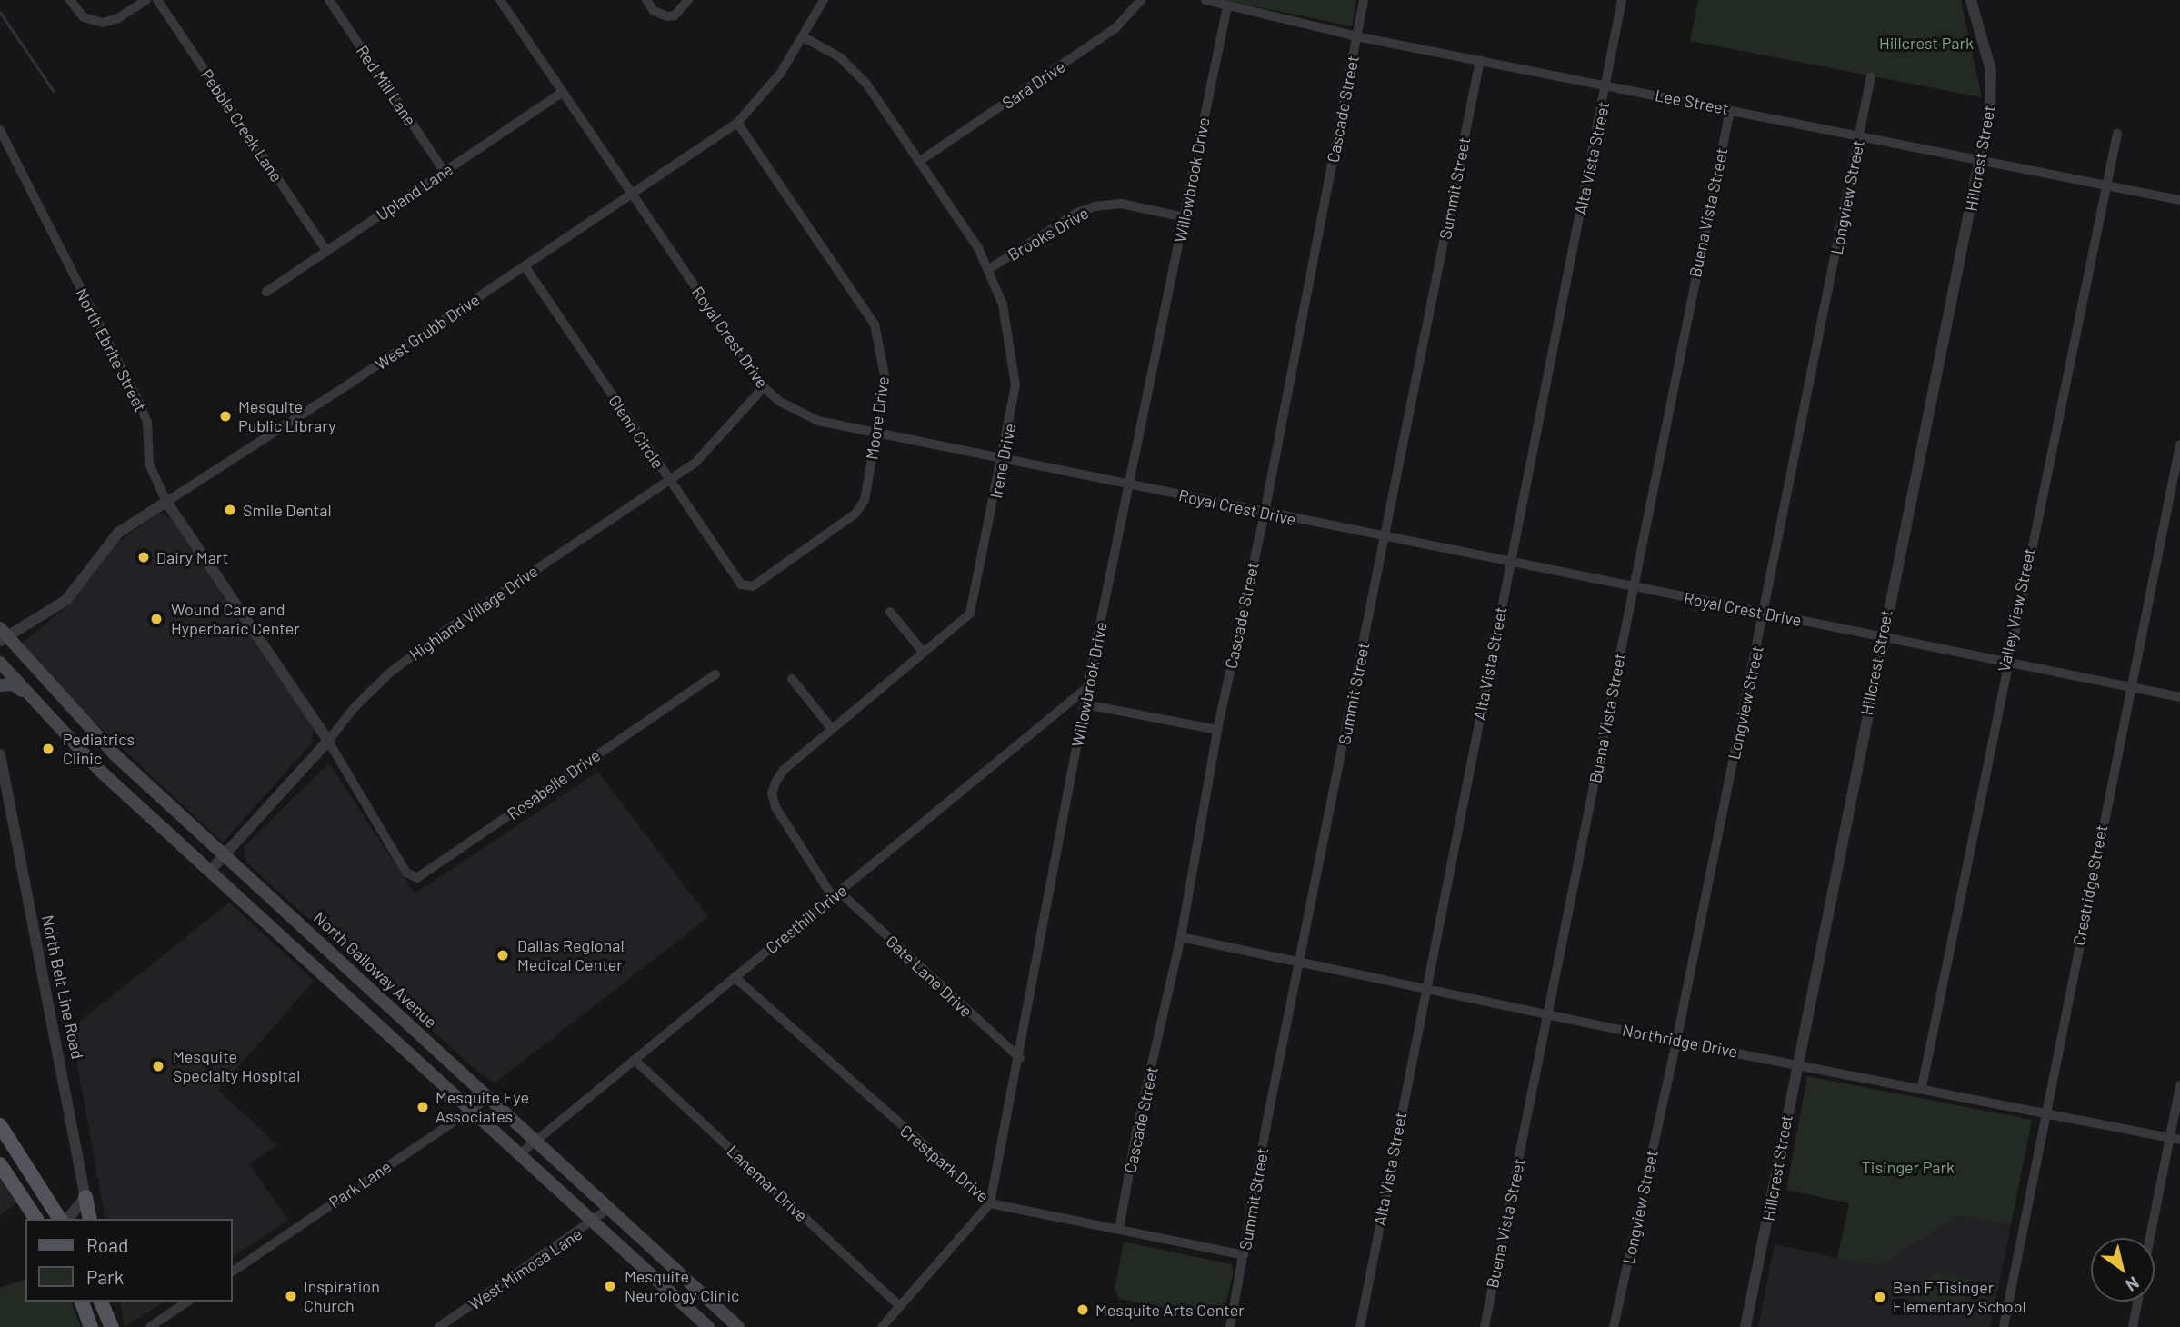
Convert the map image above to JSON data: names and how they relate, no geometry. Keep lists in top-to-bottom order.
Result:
{
  "streets": {
    "main road": ["North Galloway Avenue"],
    "street": [
      "Sara Drive",
      "Red Mill Lane",
      "Lee Street",
      "Cascade Street",
      "Pebble Creek Lane",
      "Alta Vista Street",
      "Hillcrest Street",
      "Willowbrook Drive",
      "Summit Street",
      "Upland Lane",
      "Longview Street",
      "Buena Vista Street",
      "Brooks Drive",
      "West Grubb Drive",
      "Royal Crest Drive",
      "North Ebrite Street",
      "Moore Drive",
      "Glenn Circle",
      "Irene Drive",
      "Valley View Street",
      "Highland Village Drive",
      "Rosabelle Drive",
      "Crestridge Street",
      "Cresthill Drive",
      "Gate Lane Drive",
      "North Belt Line Road",
      "Northridge Drive",
      "Crestpark Drive",
      "Lanemar Drive",
      "Park Lane",
      "West Mimosa Lane"
    ]
  },
  "crossings": [
    ["Sara Drive", "Irene Drive"],
    ["Red Mill Lane", "Upland Lane"],
    ["Lee Street", "Cascade Street"],
    ["Lee Street", "Alta Vista Street"],
    ["Lee Street", "Hillcrest Street"],
    ["Lee Street", "Willowbrook Drive"],
    ["Lee Street", "Summit Street"],
    ["Lee Street", "Longview Street"],
    ["Lee Street", "Buena Vista Street"],
    ["Lee Street", "Valley View Street"],
    ["Cascade Street", "Royal Crest Drive"],
    ["Cascade Street", "Northridge Drive"],
    ["Cascade Street", "Crestpark Drive"],
    ["Pebble Creek Lane", "Upland Lane"],
    ["Alta Vista Street", "Royal Crest Drive"],
    ["Alta Vista Street", "Northridge Drive"],
    ["Hillcrest Street", "Royal Crest Drive"],
    ["Hillcrest Street", "Northridge Drive"],
    ["Willowbrook Drive", "Brooks Drive"],
    ["Willowbrook Drive", "Royal Crest Drive"],
    ["Willowbrook Drive", "Cresthill Drive"],
    ["Willowbrook Drive", "Gate Lane Drive"],
    ["Willowbrook Drive", "Crestpark Drive"],
    ["Willowbrook Drive", "Lanemar Drive"],
    ["Summit Street", "Royal Crest Drive"],
    ["Summit Street", "Northridge Drive"],
    ["Summit Street", "Crestpark Drive"],
    ["Upland Lane", "Royal Crest Drive"],
    ["Longview Street", "Royal Crest Drive"],
    ["Longview Street", "Northridge Drive"],
    ["Buena Vista Street", "Royal Crest Drive"],
    ["Buena Vista Street", "Northridge Drive"],
    ["Brooks Drive", "Irene Drive"],
    ["West Grubb Drive", "Royal Crest Drive"],
    ["West Grubb Drive", "North Ebrite Street"],
    ["West Grubb Drive", "Moore Drive"],
    ["West Grubb Drive", "Glenn Circle"],
    ["West Grubb Drive", "Irene Drive"],
    ["West Grubb Drive", "North Galloway Avenue"],
    ["Royal Crest Drive", "Moore Drive"],
    ["Royal Crest Drive", "Irene Drive"],
    ["Royal Crest Drive", "Valley View Street"],
    ["Royal Crest Drive", "Highland Village Drive"],
    ["Royal Crest Drive", "Crestridge Street"],
    ["North Ebrite Street", "Highland Village Drive"],
    ["North Ebrite Street", "Rosabelle Drive"],
    ["Moore Drive", "Glenn Circle"],
    ["Glenn Circle", "Highland Village Drive"],
    ["Irene Drive", "Gate Lane Drive"],
    ["Valley View Street", "Northridge Drive"],
    ["Highland Village Drive", "North Galloway Avenue"],
    ["Crestridge Street", "Northridge Drive"],
    ["Cresthill Drive", "North Galloway Avenue"],
    ["Cresthill Drive", "Gate Lane Drive"],
    ["Cresthill Drive", "Crestpark Drive"],
    ["Cresthill Drive", "Lanemar Drive"],
    ["North Galloway Avenue", "Park Lane"],
    ["North Galloway Avenue", "West Mimosa Lane"]
  ],
  "parks": ["Hillcrest Park", "Tisinger Park"],
  "places": [
    "Mesquite Public Library",
    "Smile Dental",
    "Dairy Mart",
    "Wound Care and Hyperbaric Center",
    "Pediatrics Clinic",
    "Dallas Regional Medical Center",
    "Mesquite Specialty Hospital",
    "Mesquite Eye Associates",
    "Mesquite Neurology Clinic",
    "Inspiration Church",
    "Ben F Tisinger Elementary School",
    "Mesquite Arts Center"
  ],
  "legend": ["Road", "Park"],
  "north": "bottom right"
}
